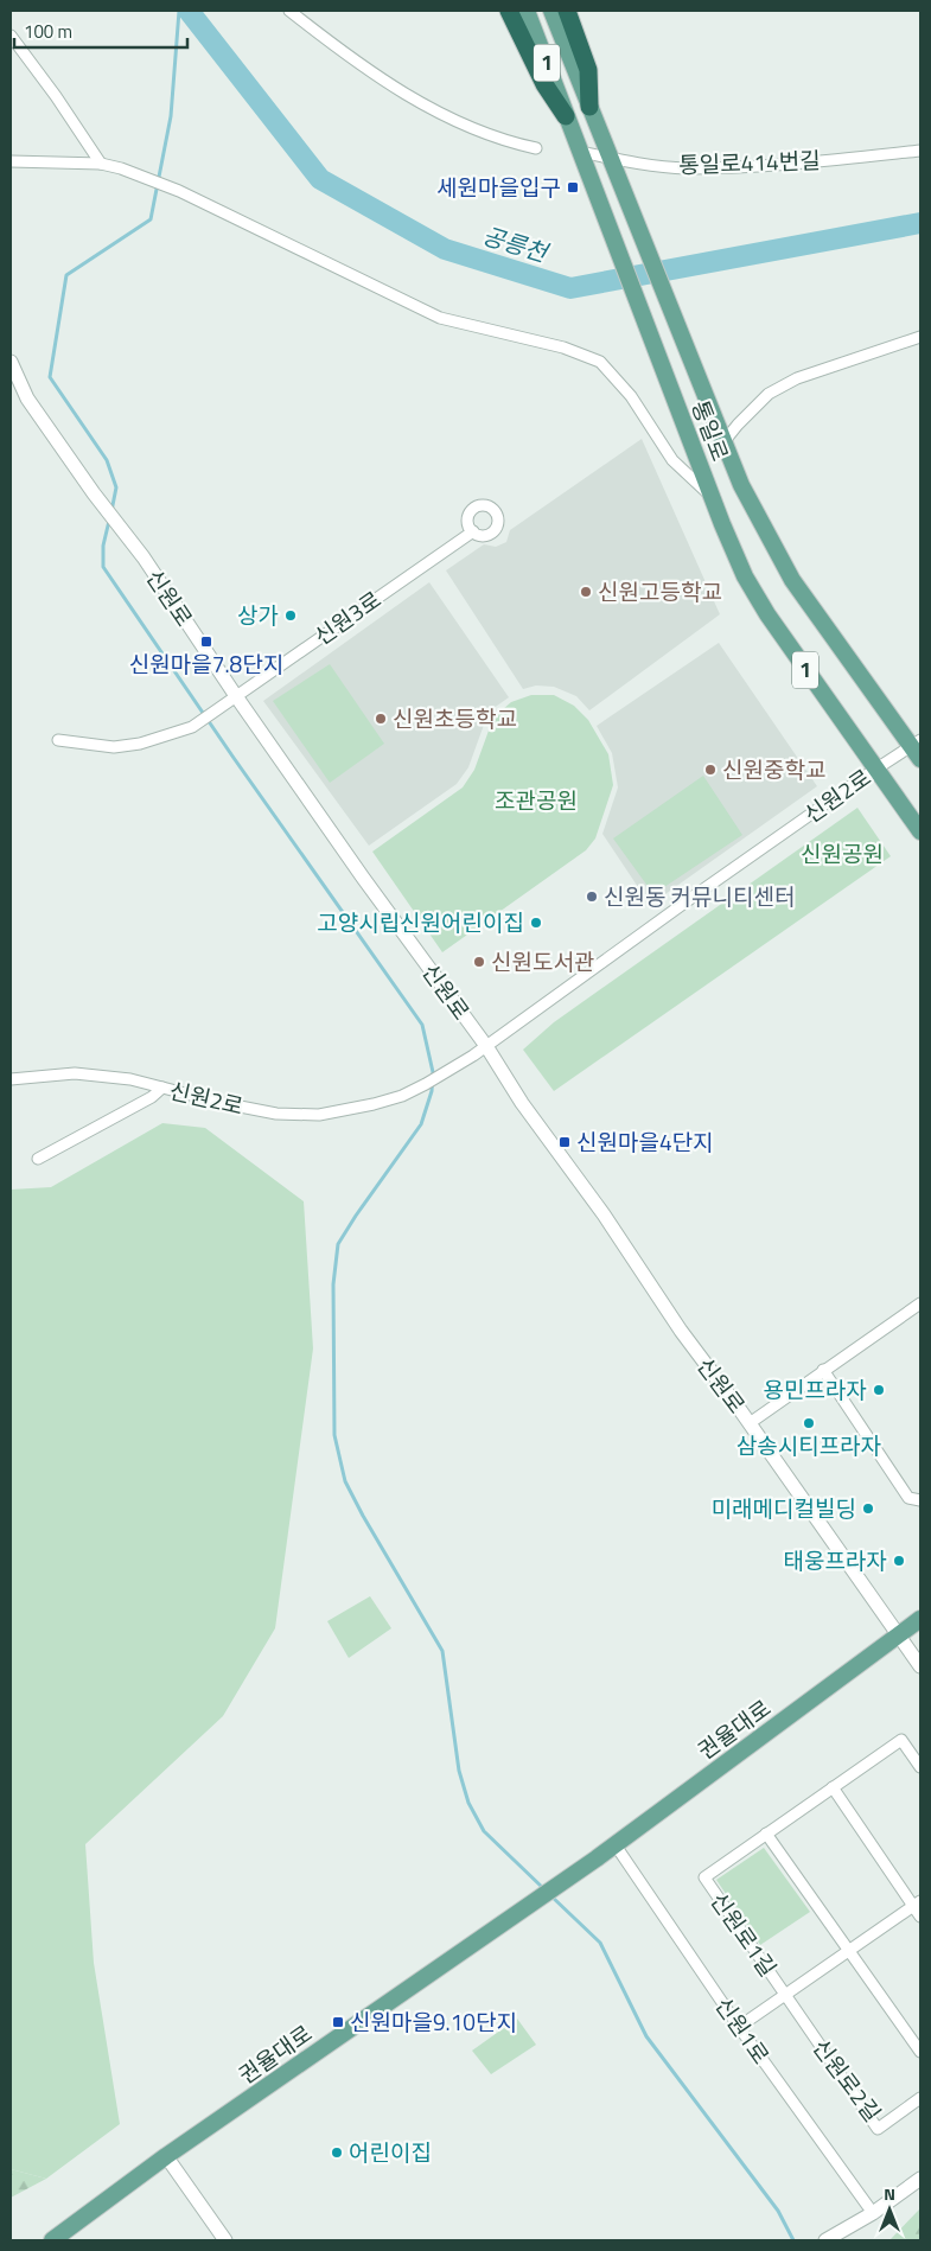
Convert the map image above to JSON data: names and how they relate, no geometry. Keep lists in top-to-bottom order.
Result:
{
  "streets": {
    "main road": ["1", "통일로", "권율대로"],
    "street": [
      "통일로414번길",
      "신원로",
      "신원3로",
      "신원2로",
      "신원로1길",
      "신원1로",
      "신원로2길"
    ]
  },
  "crossings": [
    ["통일로414번길", "통일로"],
    ["통일로", "신원2로"],
    ["신원로", "신원3로"],
    ["신원로", "신원2로"],
    ["신원로", "권율대로"],
    ["권율대로", "신원1로"],
    ["신원로1길", "신원로2길"]
  ],
  "water": ["공릉천"],
  "parks": ["조관공원", "신원공원"],
  "places": {
    "transit": [
      "세원마을입구",
      "신원마을7.8단지",
      "신원마을4단지",
      "신원마을9.10단지"
    ],
    "other": [
      "신원고등학교",
      "상가",
      "신원초등학교",
      "신원중학교",
      "신원동 커뮤니티센터",
      "고양시립신원어린이집",
      "신원도서관",
      "용민프라자",
      "삼송시티프라자",
      "미래메디컬빌딩",
      "태웅프라자",
      "어린이집"
    ]
  },
  "scale_bar": "100 m",
  "north": "top"
}
